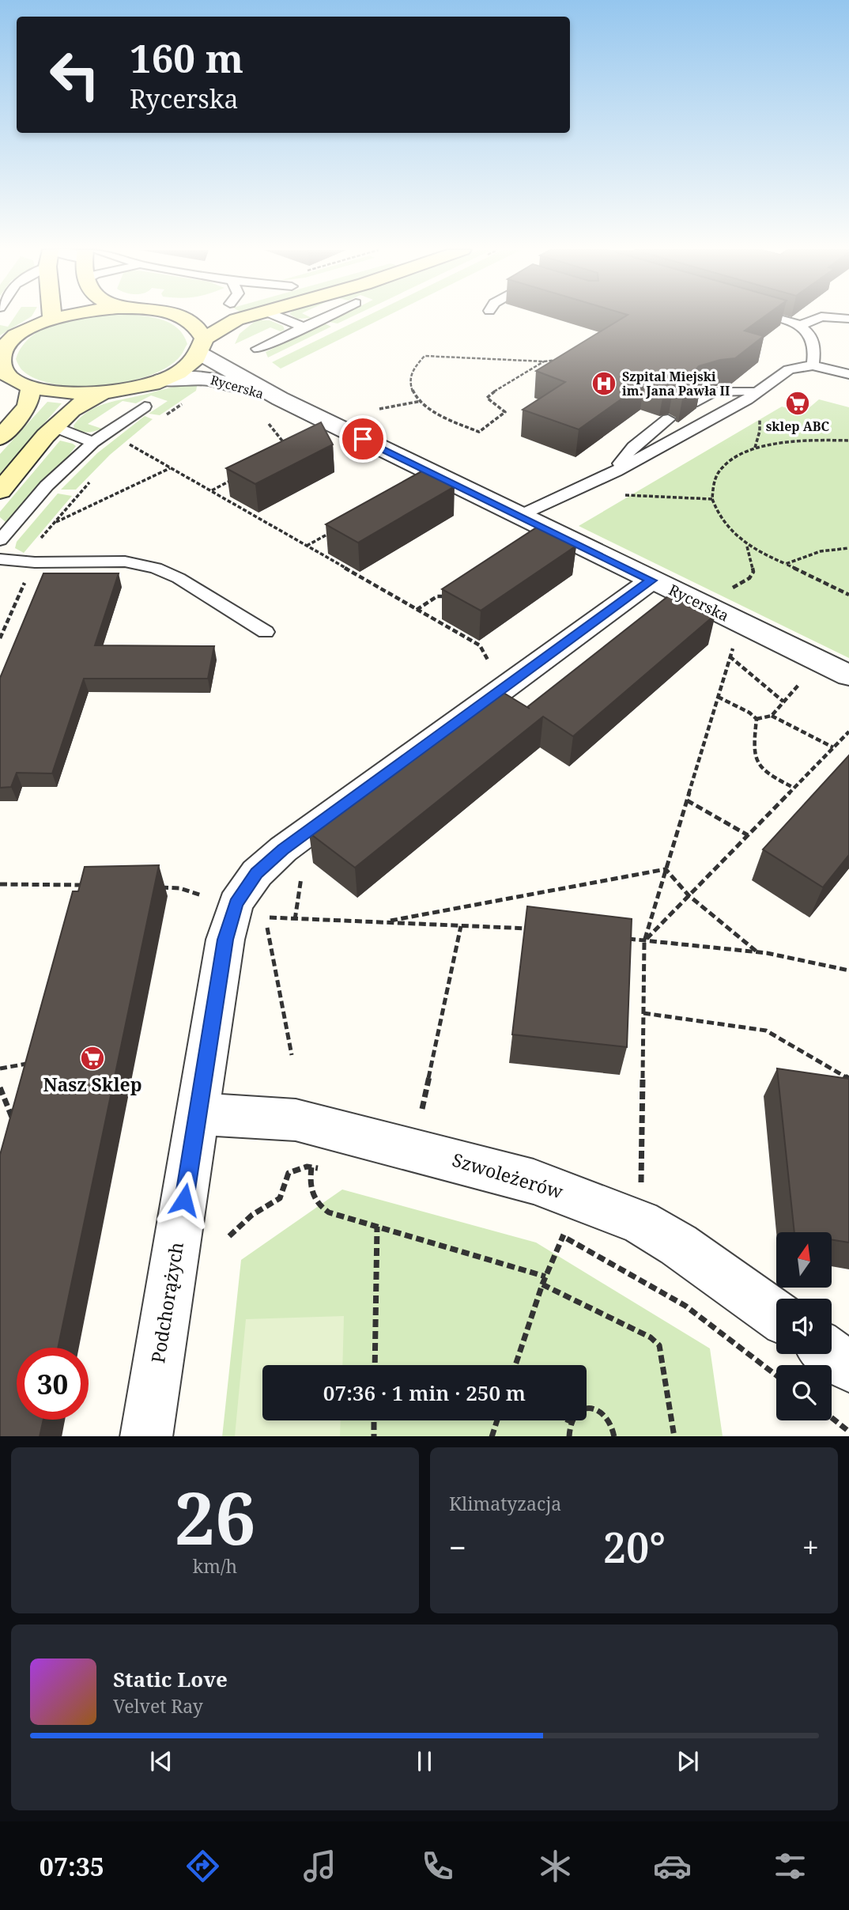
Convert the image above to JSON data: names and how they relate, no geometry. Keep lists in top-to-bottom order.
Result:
{
  "streets": {
    "street": ["Rycerska", "Szwoleżerów", "Podchorążych"]
  },
  "crossings": [
    ["Rycerska", "Podchorążych"],
    ["Szwoleżerów", "Podchorążych"]
  ],
  "places": {
    "hospital": ["Szpital Miejski im. Jana Pawła II"],
    "supermarket": ["sklep ABC", "Nasz Sklep"]
  },
  "north": "top",
  "page": {
    "turn": ["160 m", "Rycerska"],
    "limit": "30",
    "trip": "07:36 · 1 min · 250 m",
    "tile": [
      ["26", "km/h"],
      "Klimatyzacja"
    ],
    "heat": ["−", "20°", "+"],
    "song": ["Static Love", "Velvet Ray"],
    "tabs": "07:35"
  }
}
